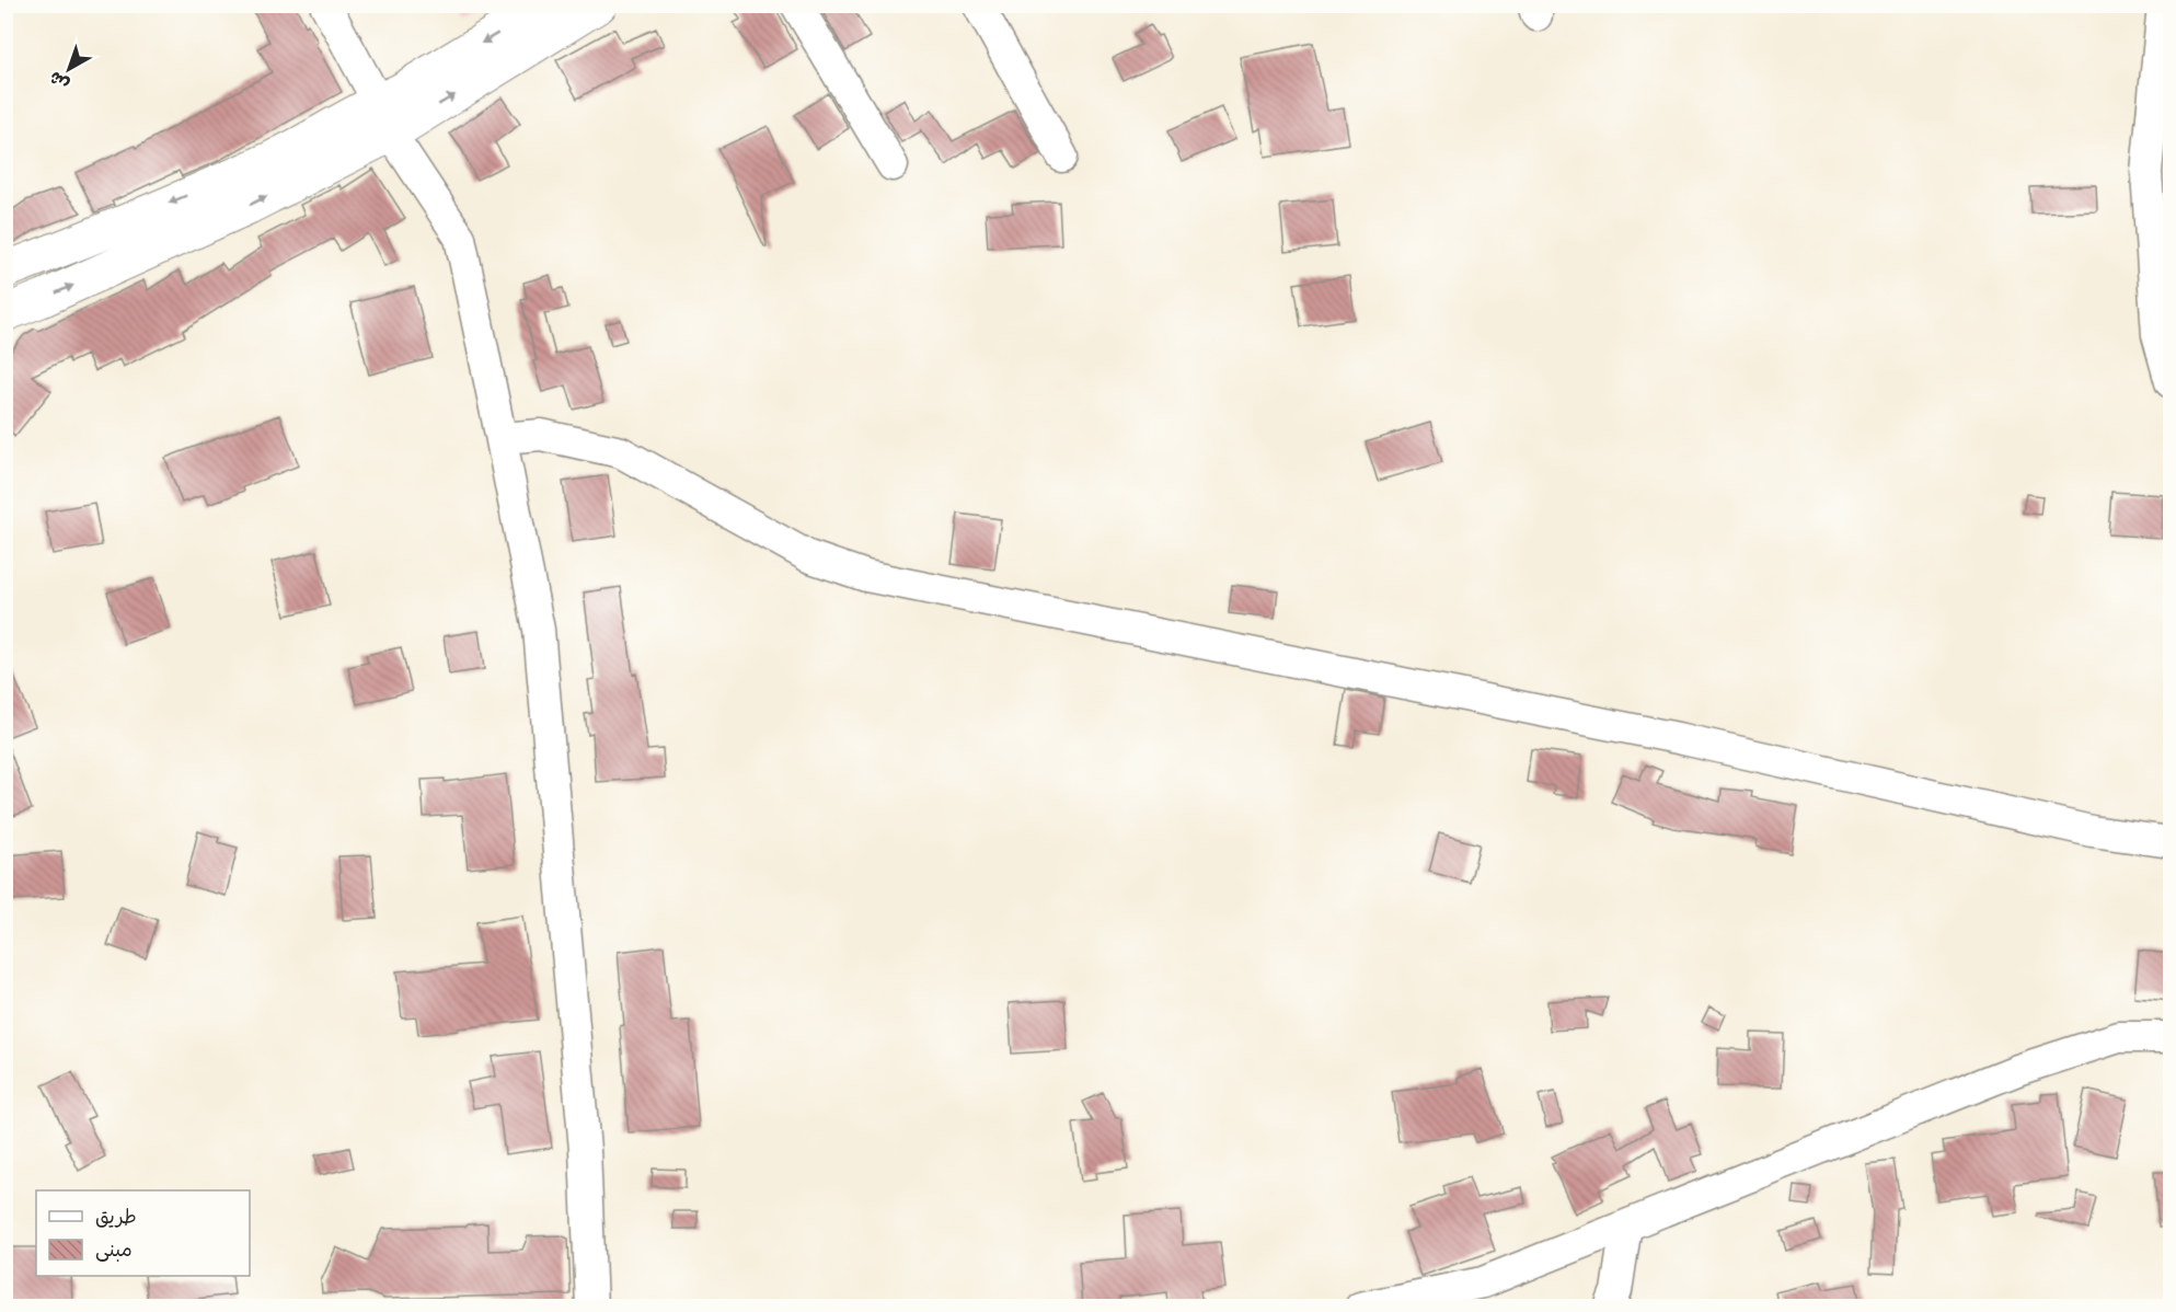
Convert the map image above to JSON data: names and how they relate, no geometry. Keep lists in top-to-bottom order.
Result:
{
  "legend": ["طريق", "مبنى"],
  "north": "bottom left"
}
